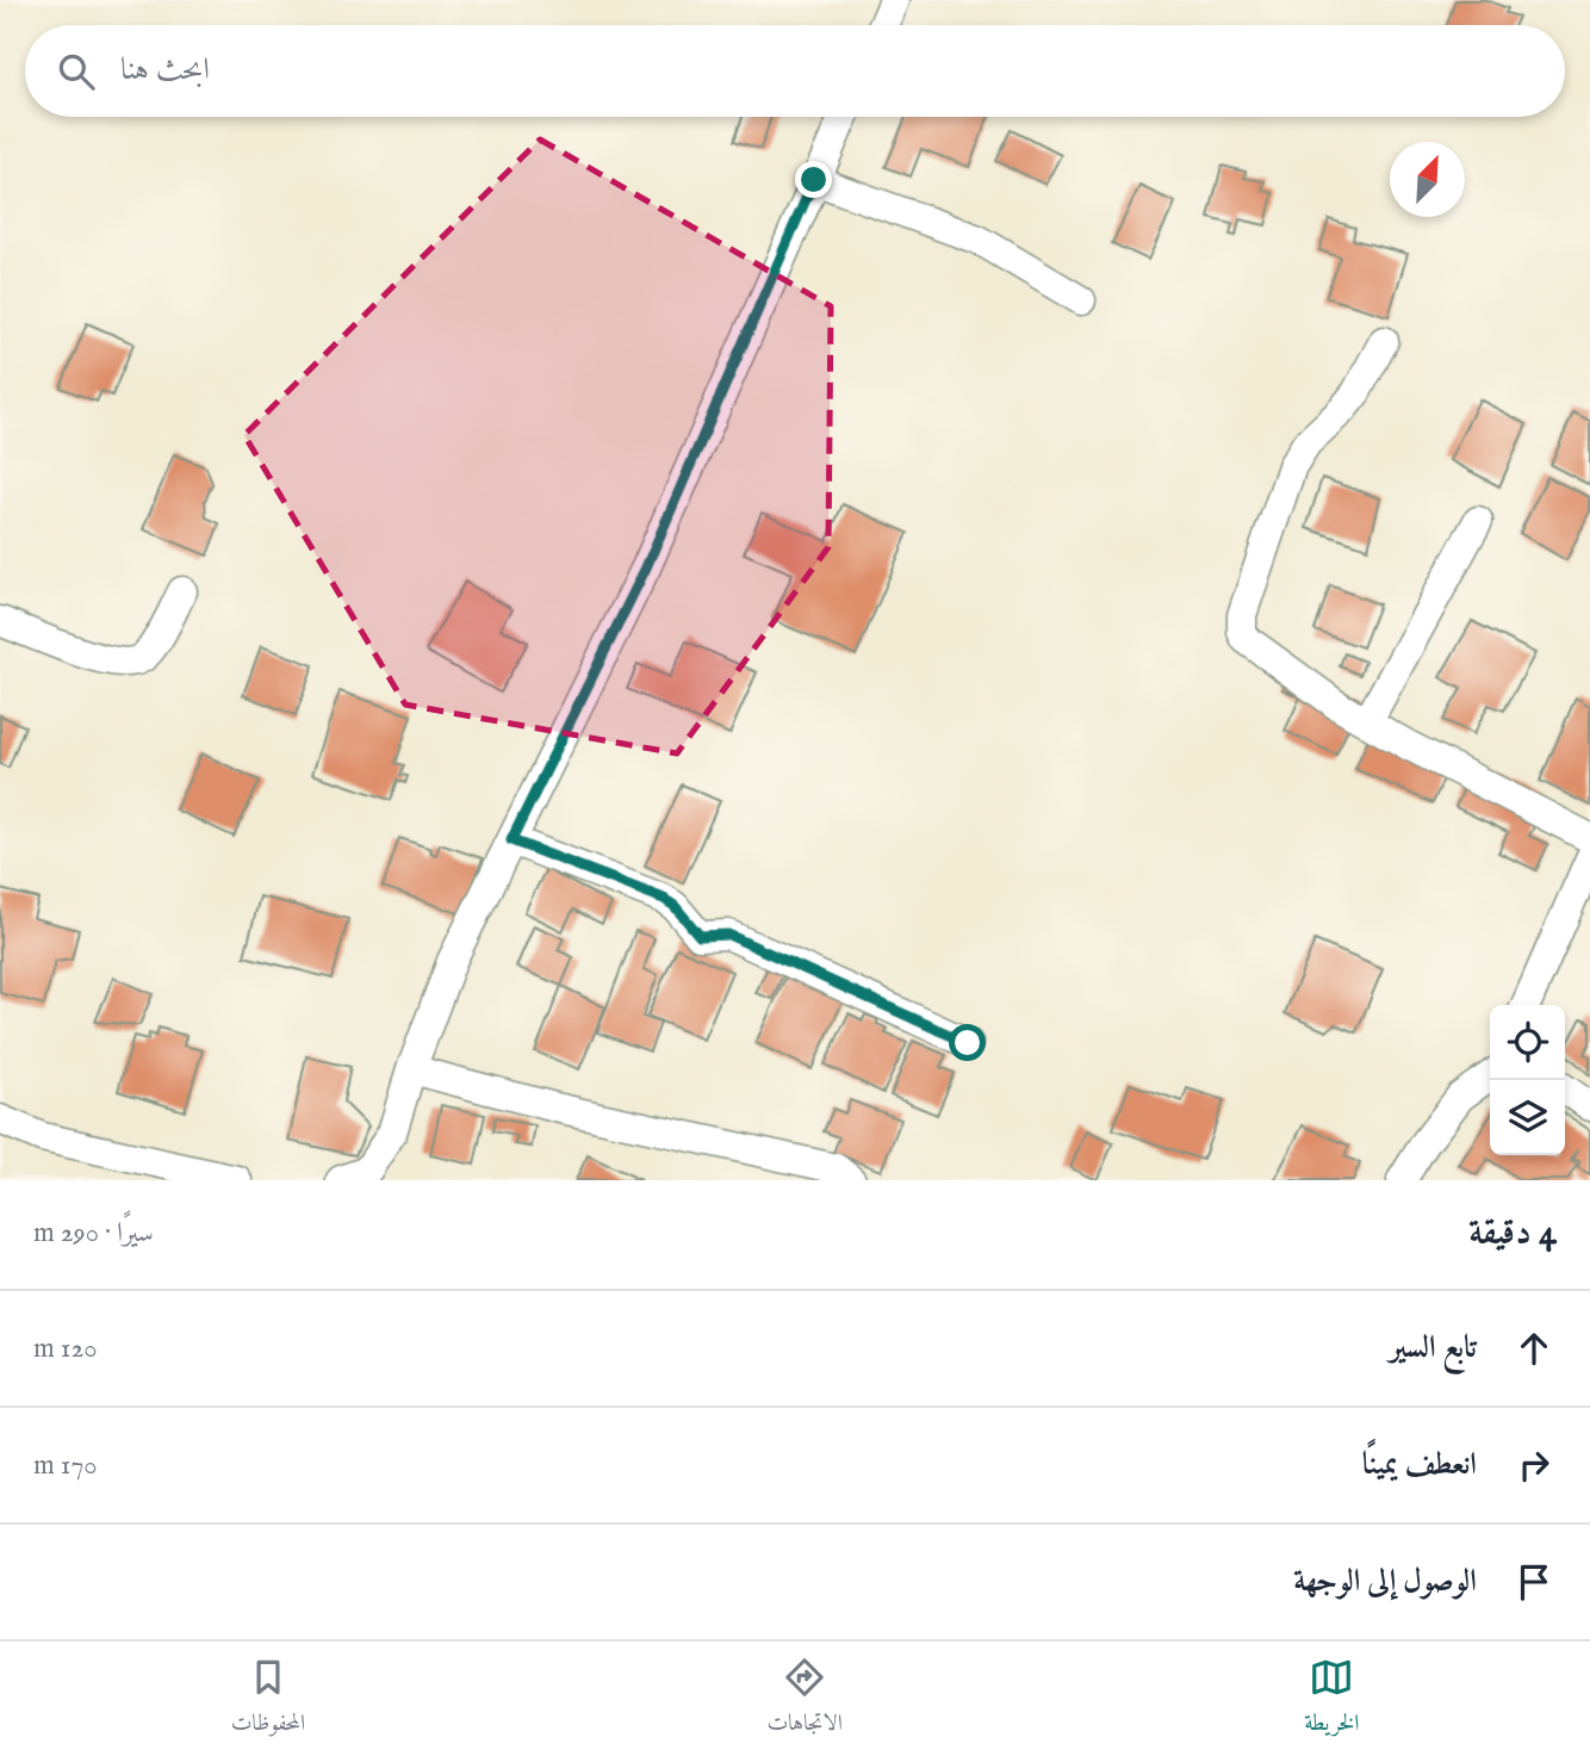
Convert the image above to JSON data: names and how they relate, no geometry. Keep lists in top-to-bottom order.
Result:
{
  "north": "top right",
  "page": {
    "search": "ابحث هنا",
    "heading": ["4 دقيقة", "سيرًا · 290 m"],
    "list": [
      ["تابع السير", "120 m"],
      ["انعطف يمينًا", "170 m"],
      "الوصول إلى الوجهة"
    ],
    "nav": ["الخريطة", "الاتجاهات", "المحفوظات"]
  }
}
